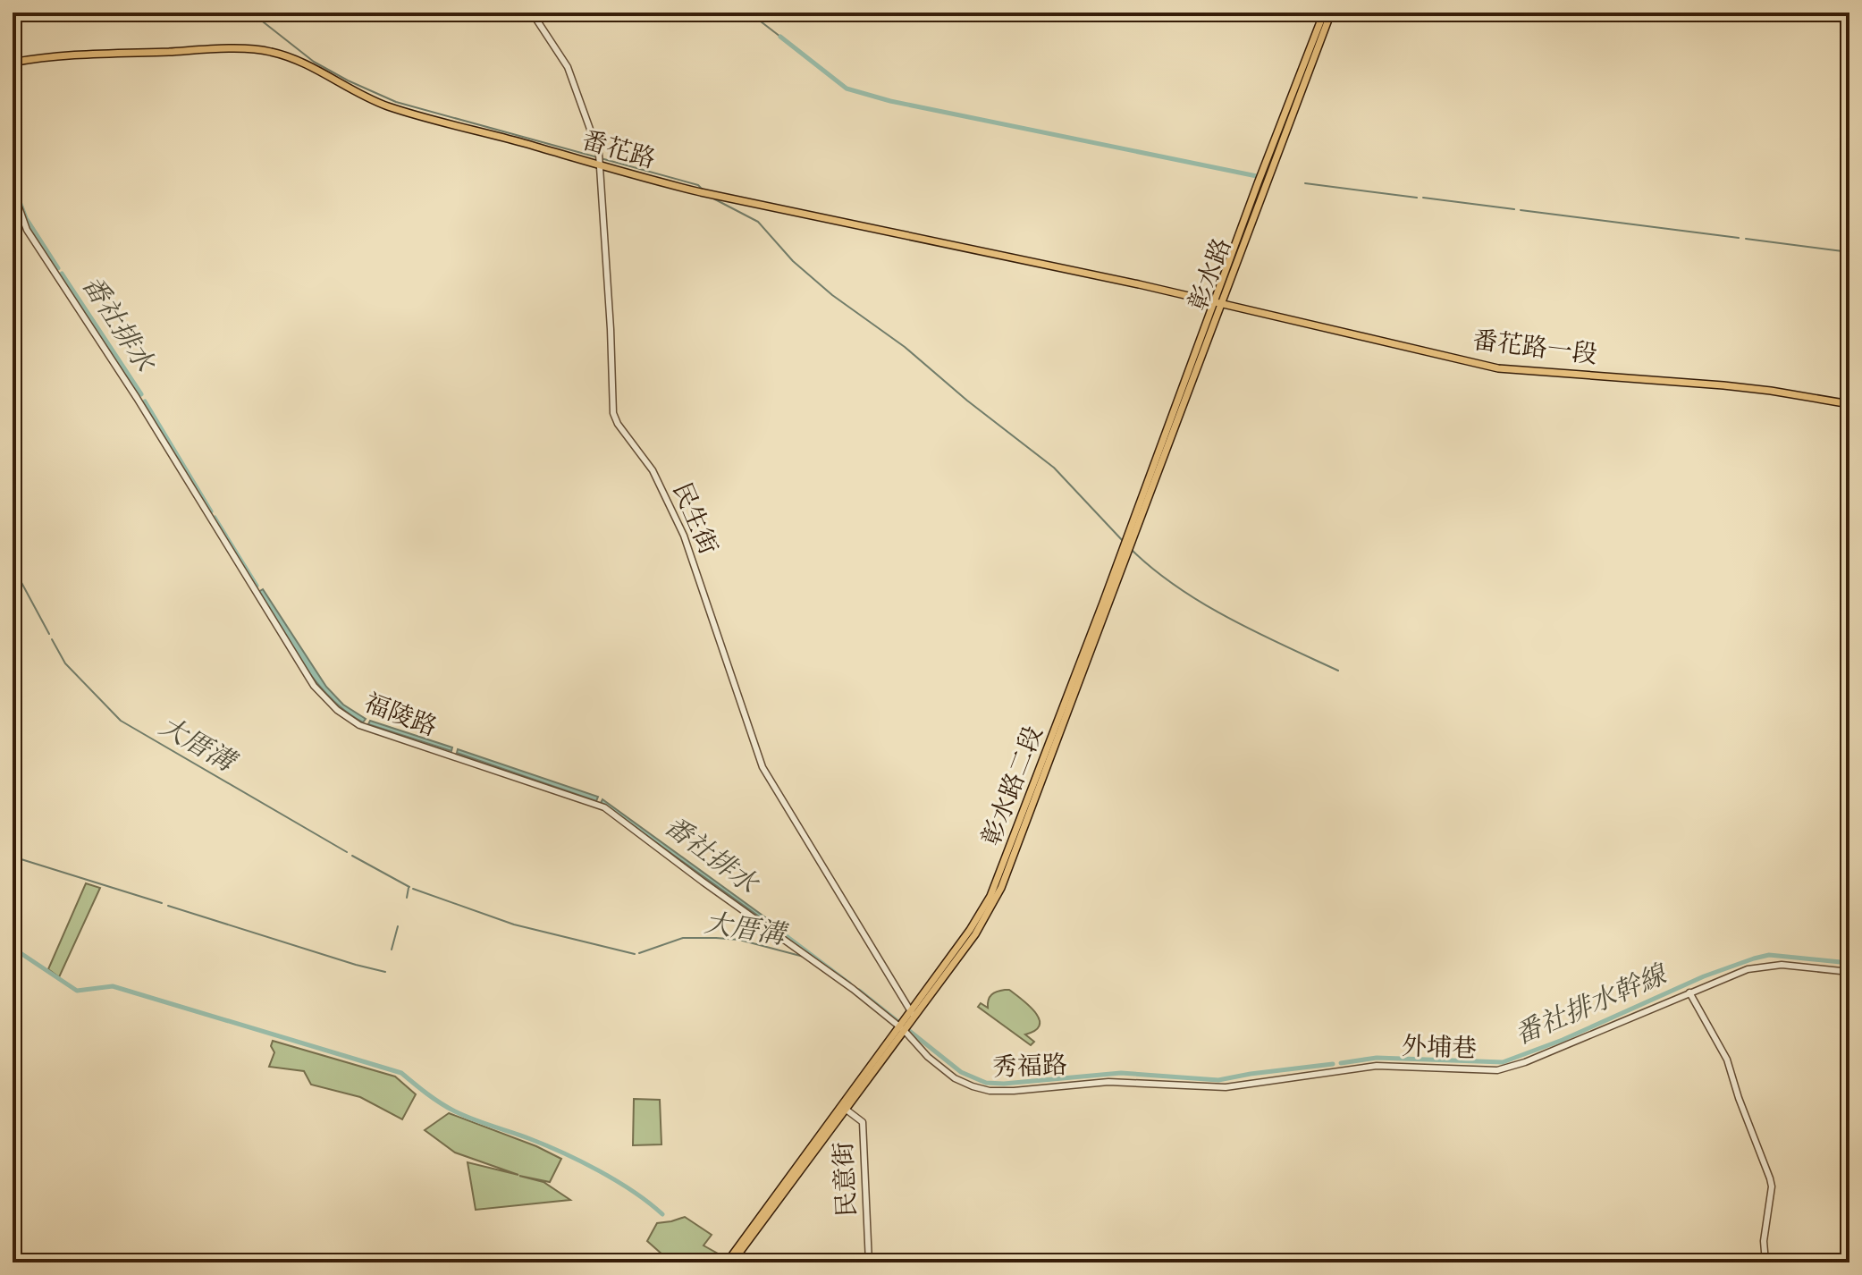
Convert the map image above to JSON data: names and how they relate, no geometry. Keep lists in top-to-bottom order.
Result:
{
  "streets": {
    "main road": [
      "番花路",
      "彰水路",
      "番花路一段",
      "彰水路二段"
    ],
    "street": [
      "民生街",
      "福陵路",
      "外埔巷",
      "秀福路",
      "民意街"
    ]
  },
  "crossings": [
    ["番花路", "彰水路"],
    ["番花路", "番花路一段"],
    ["番花路", "民生街"],
    ["彰水路", "番花路一段"],
    ["彰水路", "彰水路二段"],
    ["民生街", "彰水路二段"],
    ["福陵路", "彰水路二段"],
    ["福陵路", "秀福路"],
    ["彰水路二段", "秀福路"],
    ["彰水路二段", "民意街"],
    ["外埔巷", "秀福路"]
  ],
  "water": ["番社排水", "大厝溝", "番社排水幹線"]
}
